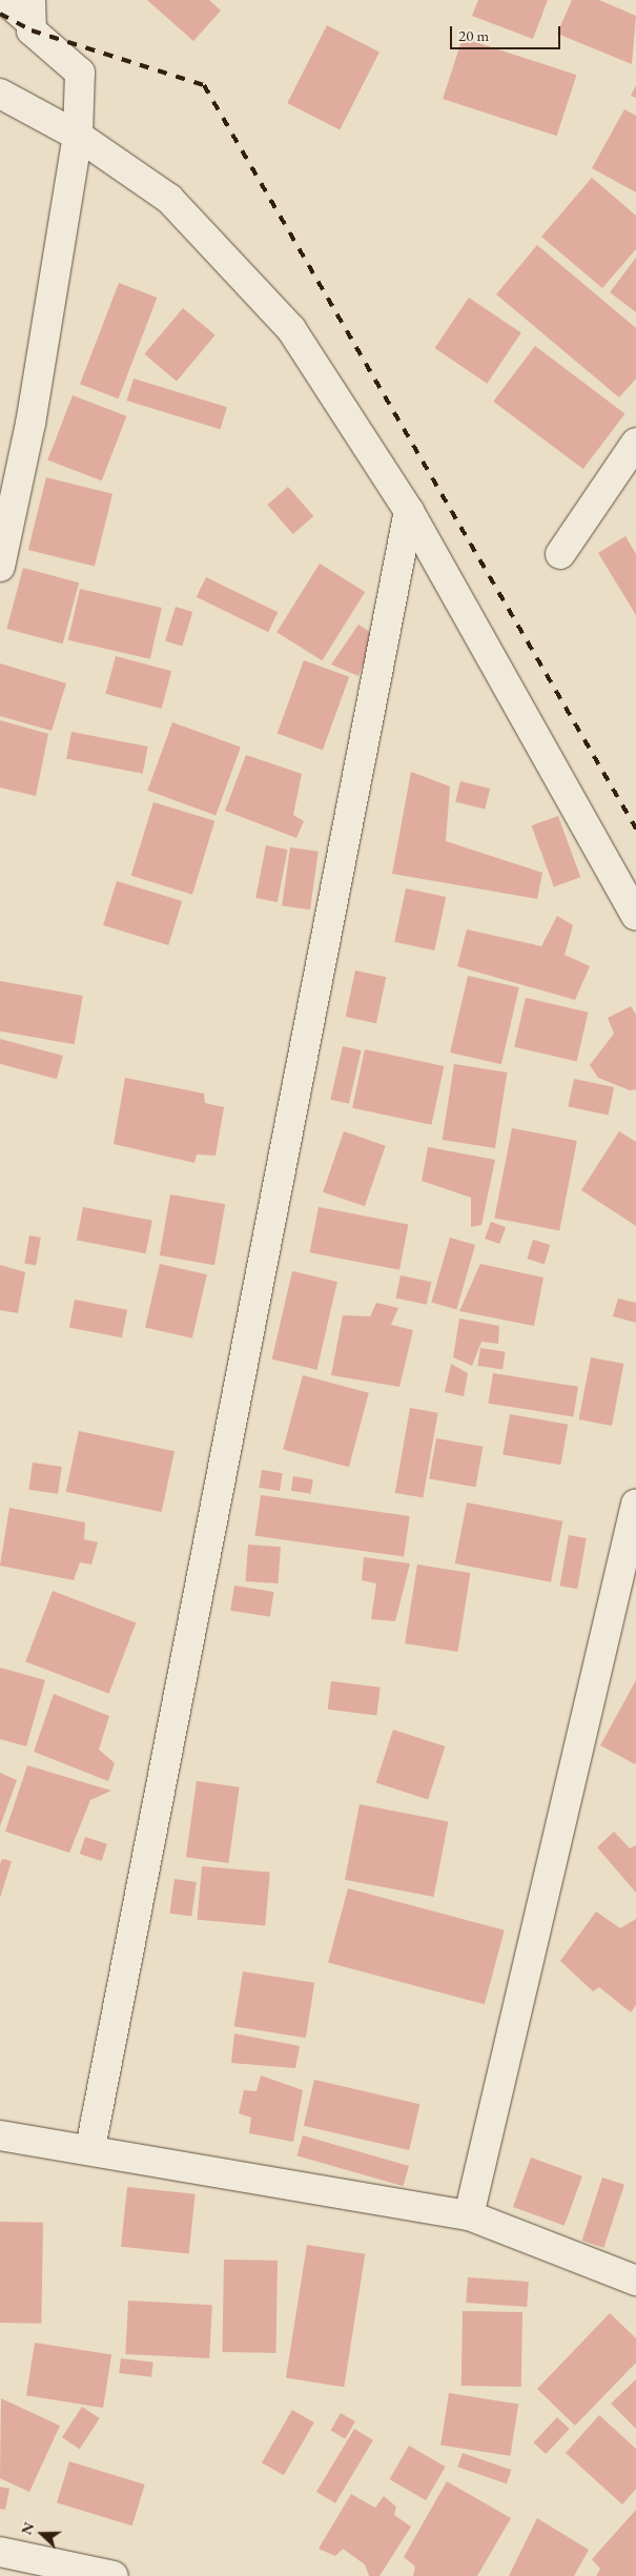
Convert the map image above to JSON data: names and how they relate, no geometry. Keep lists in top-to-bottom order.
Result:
{
  "scale_bar": "20 m",
  "north": "left"
}
